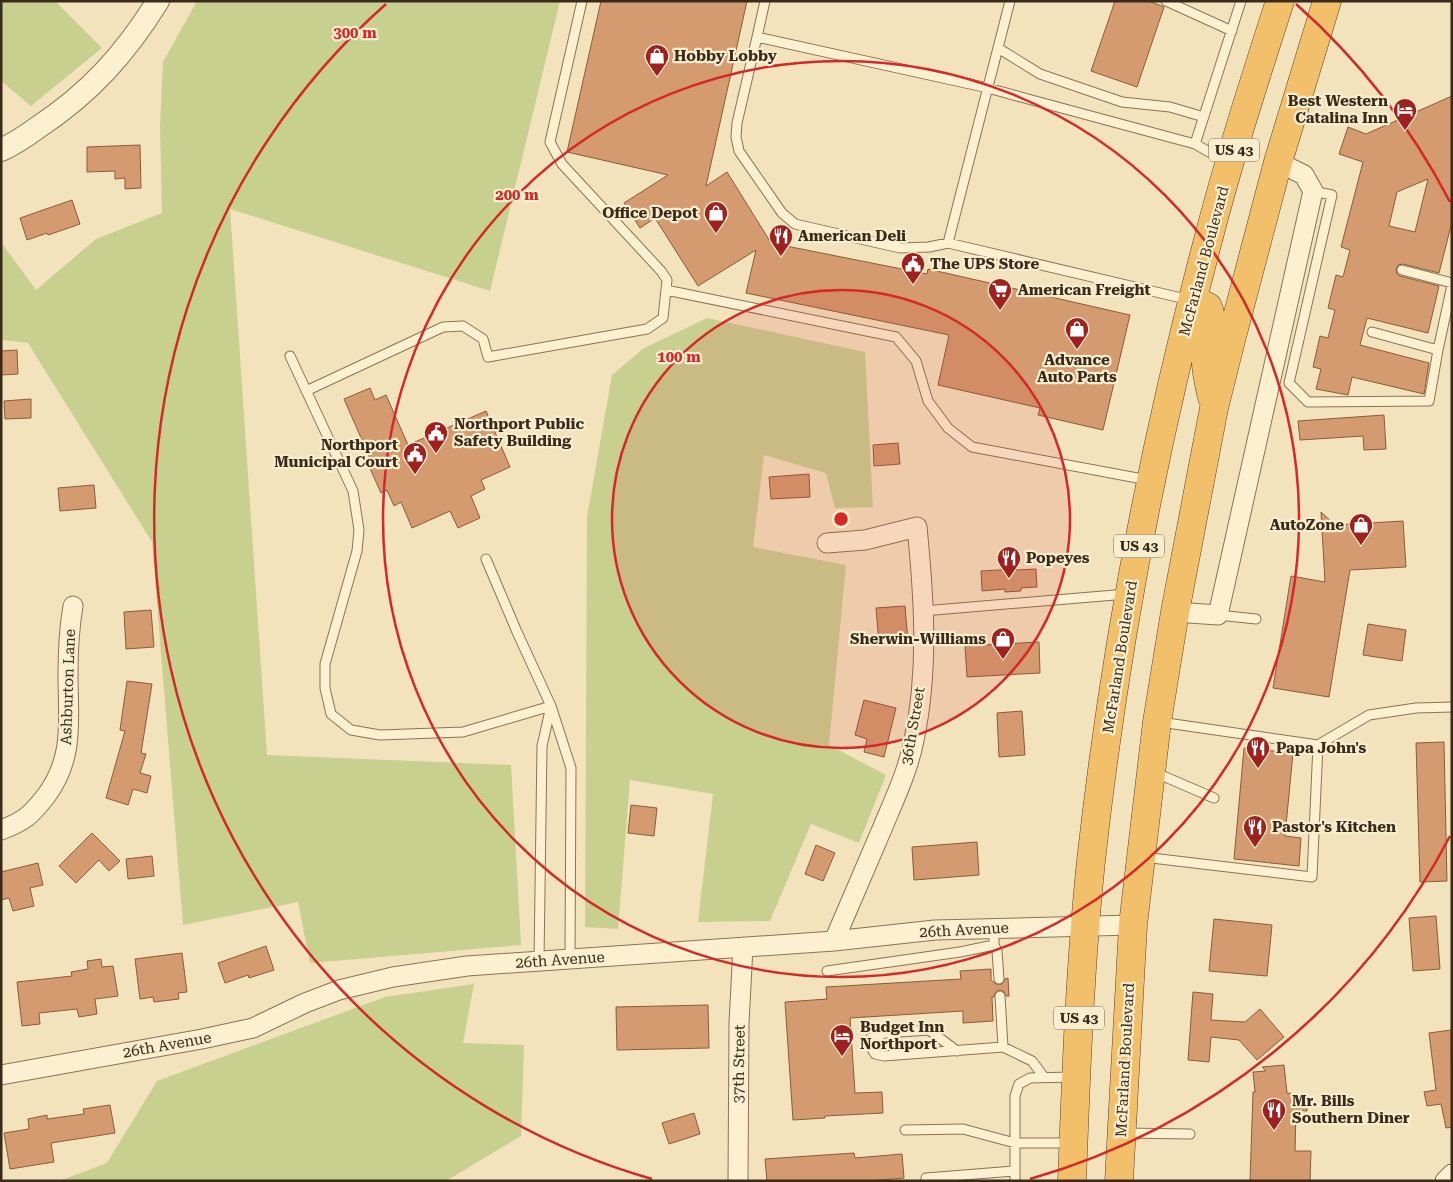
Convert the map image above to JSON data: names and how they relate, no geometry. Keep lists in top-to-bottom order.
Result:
{
  "streets": {
    "highway": ["US 43", "McFarland Boulevard"],
    "street": [
      "Ashburton Lane",
      "36th Street",
      "26th Avenue",
      "37th Street"
    ]
  },
  "crossings": [
    ["McFarland Boulevard", "26th Avenue"],
    ["36th Street", "26th Avenue"],
    ["26th Avenue", "37th Street"]
  ],
  "places": {
    "shop": [
      "Hobby Lobby",
      "Office Depot",
      "Advance Auto Parts",
      "AutoZone",
      "Sherwin-Williams"
    ],
    "hotel": ["Best Western Catalina Inn", "Budget Inn Northport"],
    "restaurant": [
      "American Deli",
      "Popeyes",
      "Papa John's",
      "Pastor's Kitchen",
      "Mr. Bills Southern Diner"
    ],
    "public building": ["The UPS Store", "Northport Public Safety Building", "Northport Municipal Court"],
    "supermarket": ["American Freight"]
  },
  "rings": ["300 m", "200 m", "100 m"]
}
